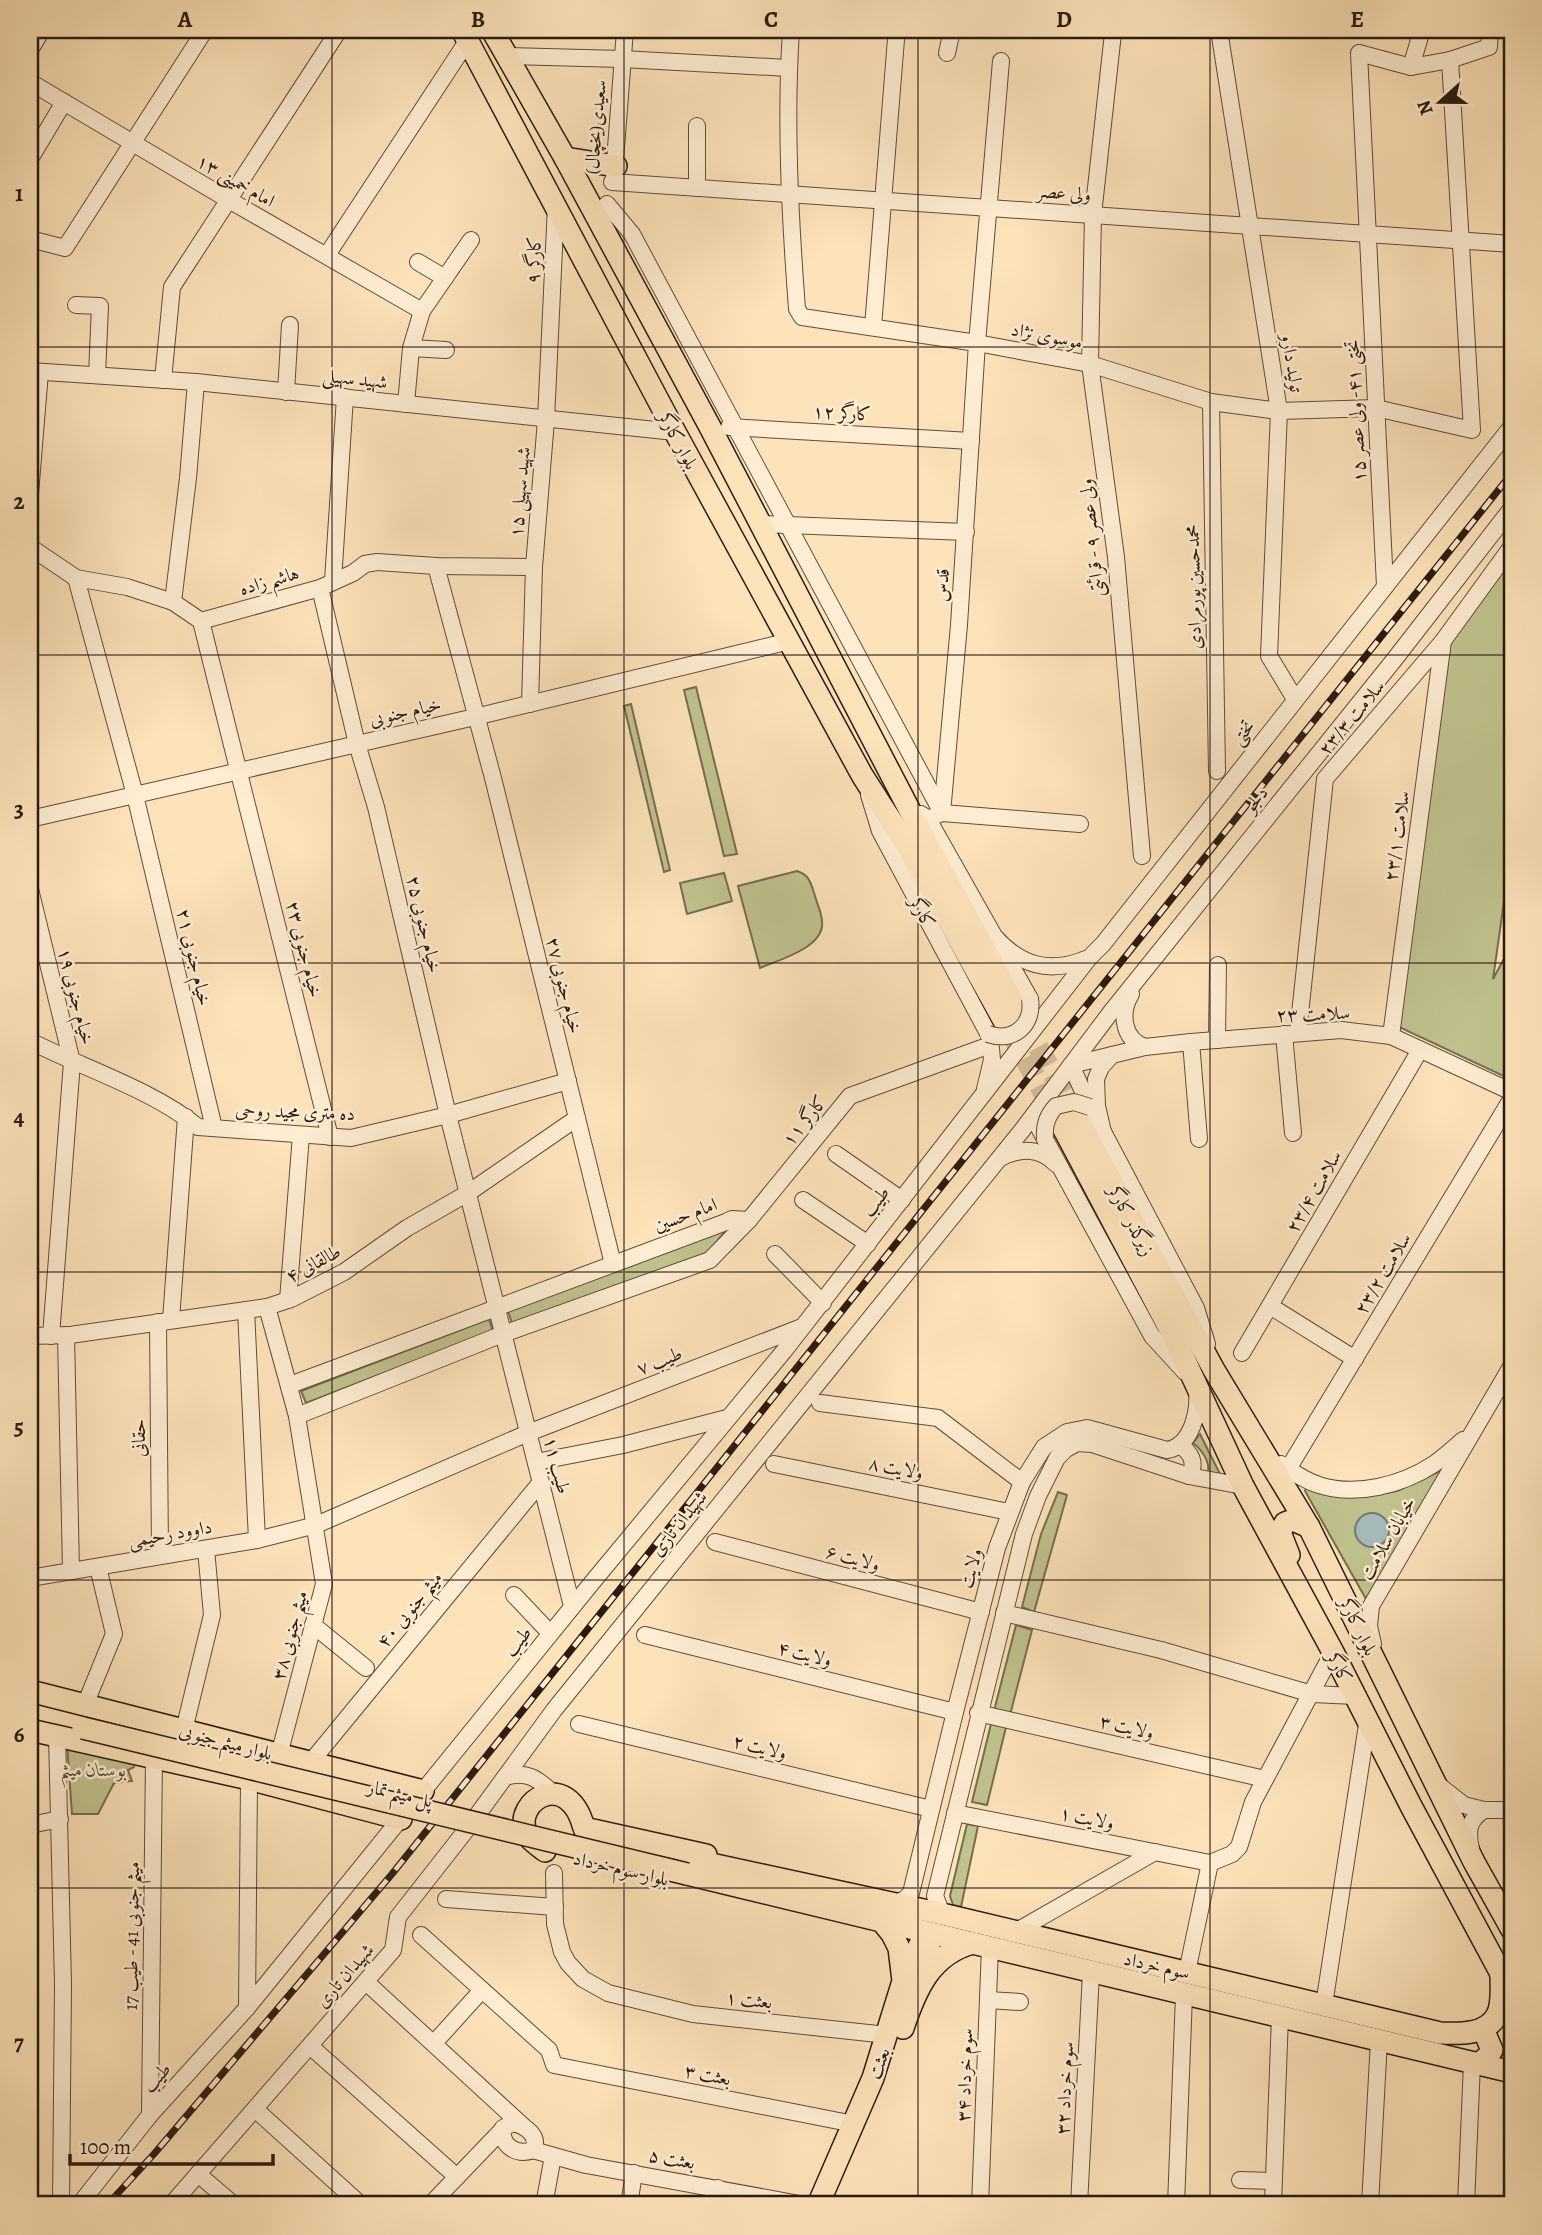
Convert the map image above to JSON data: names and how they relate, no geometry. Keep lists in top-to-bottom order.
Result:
{
  "streets": {
    "main road": [
      "بلوار کارگر",
      "کارگر",
      "زیرگذر کارگر",
      "بلوار میثم جنوبی",
      "پل میثم تمار",
      "بلوار سوم خرداد",
      "سوم خرداد",
      "بعثت"
    ],
    "street": [
      "سعیدی(یخچال)",
      "امام خمینی ۱۳",
      "ولی عصر",
      "کارگر ۹",
      "موسوی نژاد",
      "تولید دارو",
      "شهید سهیلی",
      "تختی ۴۱- ولی عصر ۱۵",
      "کارگر ۱۲",
      "شهید سهیلی ۱۵",
      "ولی عصر ۹ - قرائتی",
      "هاشم زاده",
      "قدس",
      "محمدحسین پورمرادی",
      "خیام جنوبی",
      "سلامت ۲۳/۳",
      "تختی",
      "دلجو",
      "سلامت ۲۳/۱",
      "خیام جنوبی ۲۵",
      "خیام جنوبی ۲۳",
      "خیام جنوبی ۲۱",
      "خیام جنوبی ۲۷",
      "خیام جنوبی ۱۹",
      "سلامت ۲۳",
      "ده متری مجید روحی",
      "کارگر ۱۱",
      "سلامت ۲۳/۴",
      "طیب",
      "امام حسین",
      "طالقانی ۴",
      "سلامت ۲۳/۲",
      "طیب ۷",
      "حقانی",
      "طیب ۱۱",
      "ولایت ۸",
      "شهیدان تاری",
      "داوود رحیمی",
      "خیابان سلامت",
      "ولایت ۶",
      "ولایت",
      "میثم جنوبی ۴۰",
      "میثم جنوبی ۳۸",
      "ولایت ۴",
      "ولایت ۳",
      "ولایت ۲",
      "ولایت ۱",
      "میثم جنوبی 41 - طیب 17",
      "بعثت ۱",
      "بعثت ۳",
      "سوم خرداد ۳۴",
      "سوم خرداد ۳۲",
      "بعثت ۵"
    ]
  },
  "crossings": [
    ["سعیدی(یخچال)", "ولی عصر"],
    ["سعیدی(یخچال)", "بلوار کارگر"],
    ["ولی عصر", "موسوی نژاد"],
    ["ولی عصر", "تولید دارو"],
    ["ولی عصر", "تختی ۴۱- ولی عصر ۱۵"],
    ["ولی عصر", "ولی عصر ۹ - قرائتی"],
    ["ولی عصر", "قدس"],
    ["کارگر ۹", "شهید سهیلی"],
    ["کارگر ۹", "بلوار کارگر"],
    ["کارگر ۹", "شهید سهیلی ۱۵"],
    ["موسوی نژاد", "تولید دارو"],
    ["موسوی نژاد", "تختی ۴۱- ولی عصر ۱۵"],
    ["موسوی نژاد", "ولی عصر ۹ - قرائتی"],
    ["موسوی نژاد", "قدس"],
    ["موسوی نژاد", "محمدحسین پورمرادی"],
    ["تولید دارو", "تختی"],
    ["شهید سهیلی", "بلوار کارگر"],
    ["شهید سهیلی", "شهید سهیلی ۱۵"],
    ["شهید سهیلی", "خیام جنوبی ۲۵"],
    ["تختی ۴۱- ولی عصر ۱۵", "تختی"],
    ["کارگر ۱۲", "بلوار کارگر"],
    ["کارگر ۱۲", "قدس"],
    ["بلوار کارگر", "قدس"],
    ["بلوار کارگر", "خیام جنوبی"],
    ["بلوار کارگر", "کارگر"],
    ["بلوار کارگر", "زیرگذر کارگر"],
    ["بلوار کارگر", "خیابان سلامت"],
    ["شهید سهیلی ۱۵", "هاشم زاده"],
    ["شهید سهیلی ۱۵", "خیام جنوبی"],
    ["هاشم زاده", "خیام جنوبی ۲۵"],
    ["هاشم زاده", "خیام جنوبی ۲۳"],
    ["هاشم زاده", "خیام جنوبی ۲۷"],
    ["خیام جنوبی", "خیام جنوبی ۲۵"],
    ["خیام جنوبی", "خیام جنوبی ۲۳"],
    ["خیام جنوبی", "خیام جنوبی ۲۱"],
    ["خیام جنوبی", "خیام جنوبی ۲۷"],
    ["سلامت ۲۳/۳", "سلامت ۲۳/۱"],
    ["سلامت ۲۳/۳", "سلامت ۲۳"],
    ["تختی", "طیب"],
    ["دلجو", "سلامت ۲۳"],
    ["دلجو", "شهیدان تاری"],
    ["سلامت ۲۳/۱", "سلامت ۲۳"],
    ["کارگر", "کارگر ۱۱"],
    ["کارگر", "زیرگذر کارگر"],
    ["خیام جنوبی ۲۵", "ده متری مجید روحی"],
    ["خیام جنوبی ۲۵", "طالقانی ۴"],
    ["خیام جنوبی ۲۵", "طیب ۱۱"],
    ["خیام جنوبی ۲۳", "ده متری مجید روحی"],
    ["خیام جنوبی ۲۱", "ده متری مجید روحی"],
    ["خیام جنوبی ۲۷", "ده متری مجید روحی"],
    ["خیام جنوبی ۲۷", "امام حسین"],
    ["خیام جنوبی ۲۷", "طالقانی ۴"],
    ["خیام جنوبی ۱۹", "ده متری مجید روحی"],
    ["خیام جنوبی ۱۹", "طالقانی ۴"],
    ["خیام جنوبی ۱۹", "داوود رحیمی"],
    ["سلامت ۲۳", "سلامت ۲۳/۴"],
    ["ده متری مجید روحی", "حقانی"],
    ["کارگر ۱۱", "امام حسین"],
    ["طیب", "طیب ۷"],
    ["طیب", "طیب ۱۱"],
    ["طیب", "بلوار میثم جنوبی"],
    ["طیب", "میثم جنوبی 41 - طیب 17"],
    ["امام حسین", "طیب ۱۱"],
    ["امام حسین", "میثم جنوبی ۳۸"],
    ["طالقانی ۴", "حقانی"],
    ["طالقانی ۴", "طیب ۱۱"],
    ["طالقانی ۴", "میثم جنوبی ۳۸"],
    ["سلامت ۲۳/۲", "خیابان سلامت"],
    ["طیب ۷", "طیب ۱۱"],
    ["طیب ۷", "داوود رحیمی"],
    ["طیب ۷", "میثم جنوبی ۳۸"],
    ["حقانی", "داوود رحیمی"],
    ["طیب ۱۱", "میثم جنوبی ۴۰"],
    ["ولایت ۸", "ولایت"],
    ["شهیدان تاری", "بلوار سوم خرداد"],
    ["داوود رحیمی", "میثم جنوبی ۳۸"],
    ["ولایت ۶", "ولایت"],
    ["ولایت", "ولایت ۴"],
    ["ولایت", "ولایت ۲"],
    ["ولایت", "سوم خرداد"],
    ["میثم جنوبی ۴۰", "بلوار میثم جنوبی"],
    ["میثم جنوبی ۳۸", "بلوار میثم جنوبی"],
    ["بلوار میثم جنوبی", "پل میثم تمار"],
    ["بلوار میثم جنوبی", "میثم جنوبی 41 - طیب 17"],
    ["پل میثم تمار", "بلوار سوم خرداد"],
    ["پل میثم تمار", "سوم خرداد"],
    ["بلوار سوم خرداد", "سوم خرداد"],
    ["بلوار سوم خرداد", "بعثت"],
    ["سوم خرداد", "بعثت"],
    ["سوم خرداد", "سوم خرداد ۳۴"],
    ["سوم خرداد", "سوم خرداد ۳۲"],
    ["بعثت ۱", "بعثت"],
    ["بعثت", "بعثت ۳"],
    ["بعثت", "سوم خرداد ۳۴"]
  ],
  "parks": ["بوستان میثم"],
  "scale_bar": "100 m",
  "north": "left",
  "grid": {
    "columns": [
      "A",
      "B",
      "C",
      "D",
      "E"
    ],
    "rows": [
      "1",
      "2",
      "3",
      "4",
      "5",
      "6",
      "7"
    ]
  }
}
